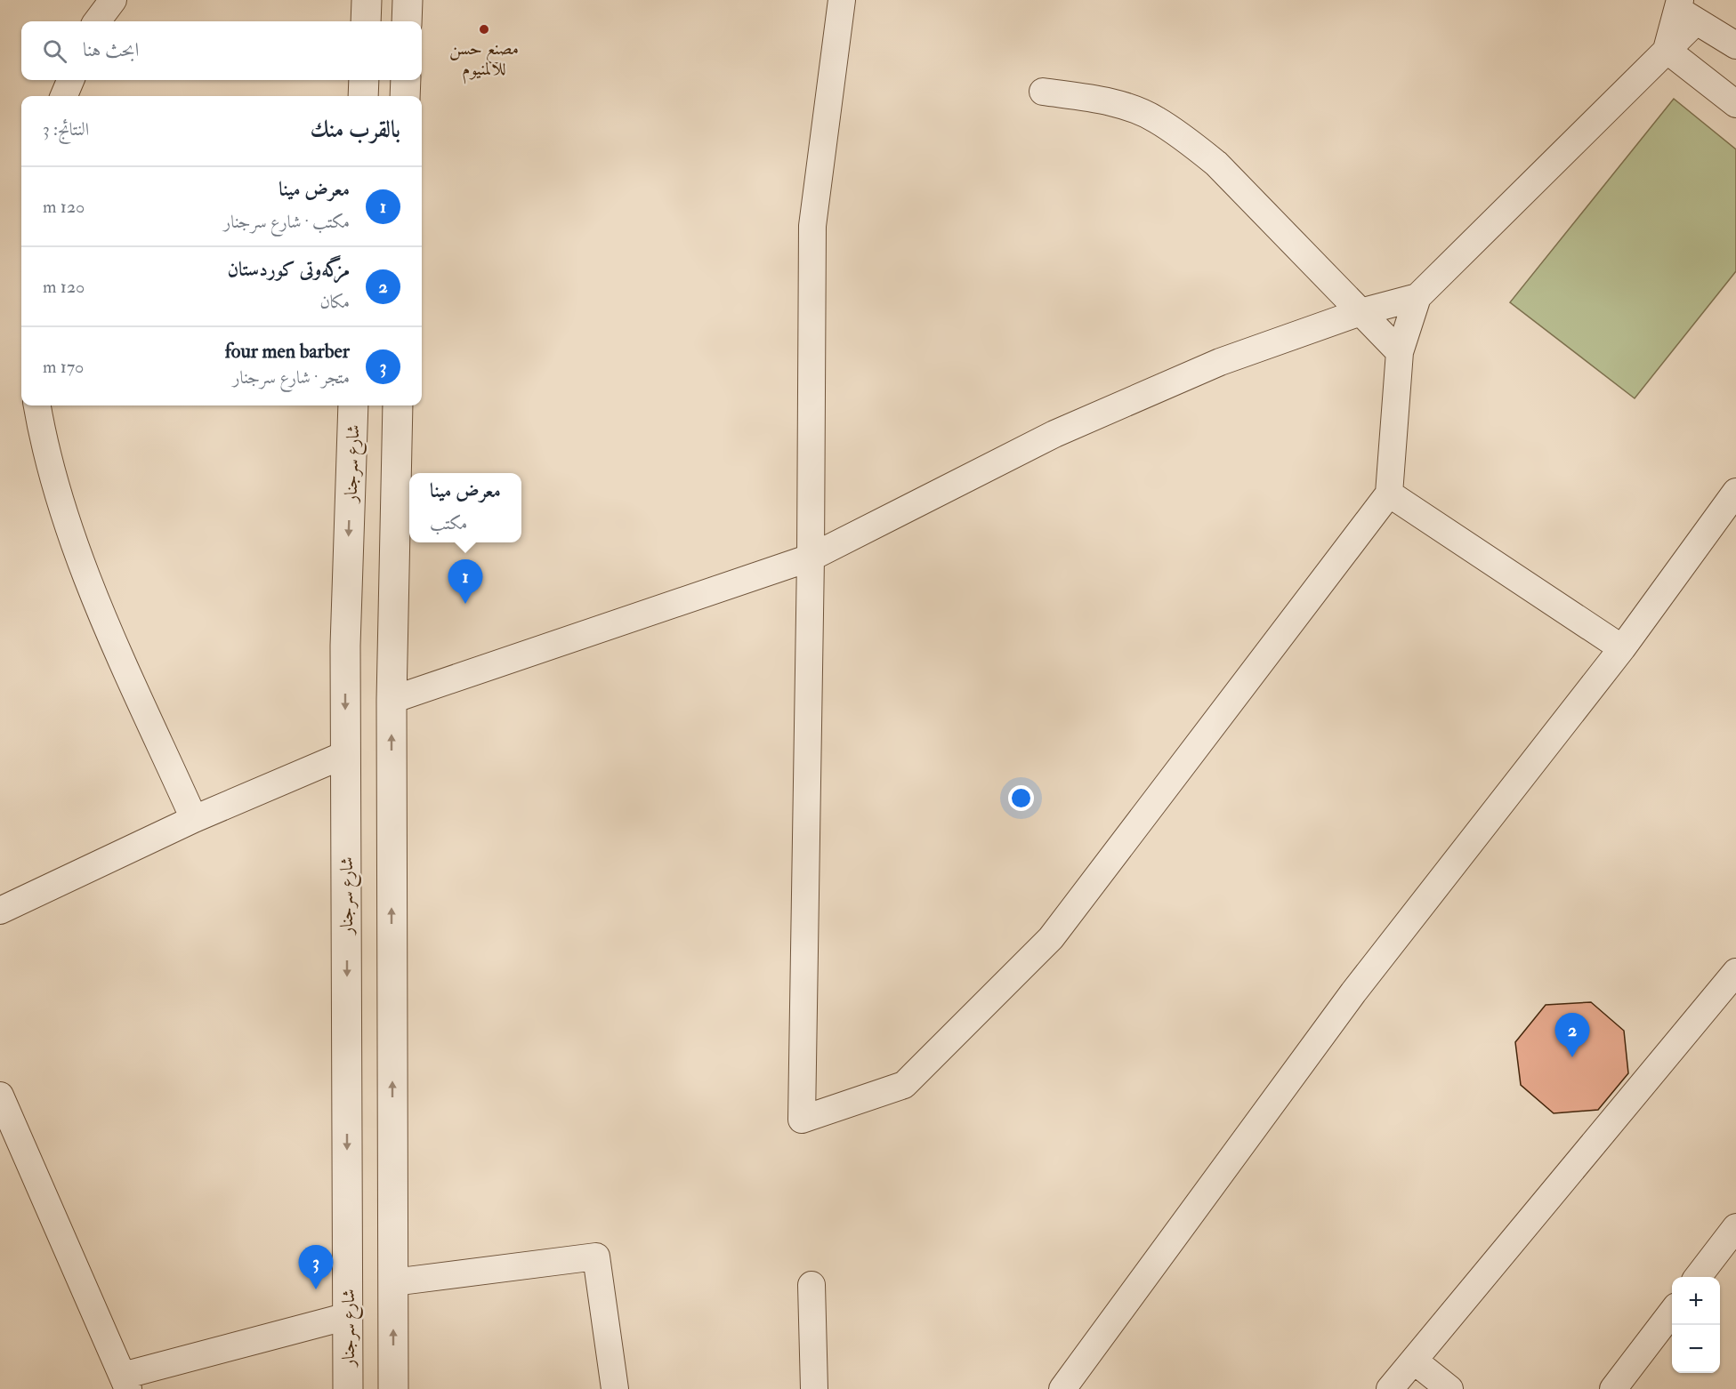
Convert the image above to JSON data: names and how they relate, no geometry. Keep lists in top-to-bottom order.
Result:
{
  "streets": {
    "street": ["شارع سرجنار"]
  },
  "places": ["مصنع حسن للالمنيوم"],
  "page": {
    "search": "ابحث هنا",
    "heading": ["بالقرب منك", "النتائج: 3"],
    "list": [
      {
        "mark": "1",
        "name": "معرض مينا",
        "note": "مكتب · شارع سرجنار",
        "value": "120 m"
      },
      {
        "mark": "2",
        "name": "مزگەوتی کوردستان",
        "note": "مكان",
        "value": "120 m"
      },
      {
        "mark": "3",
        "name": "four men barber",
        "note": "متجر · شارع سرجنار",
        "value": "170 m"
      }
    ],
    "popup": ["معرض مينا", "مكتب"],
    "pins": ["1", "2", "3"],
    "map_buttons": ["+", "−"]
  }
}
